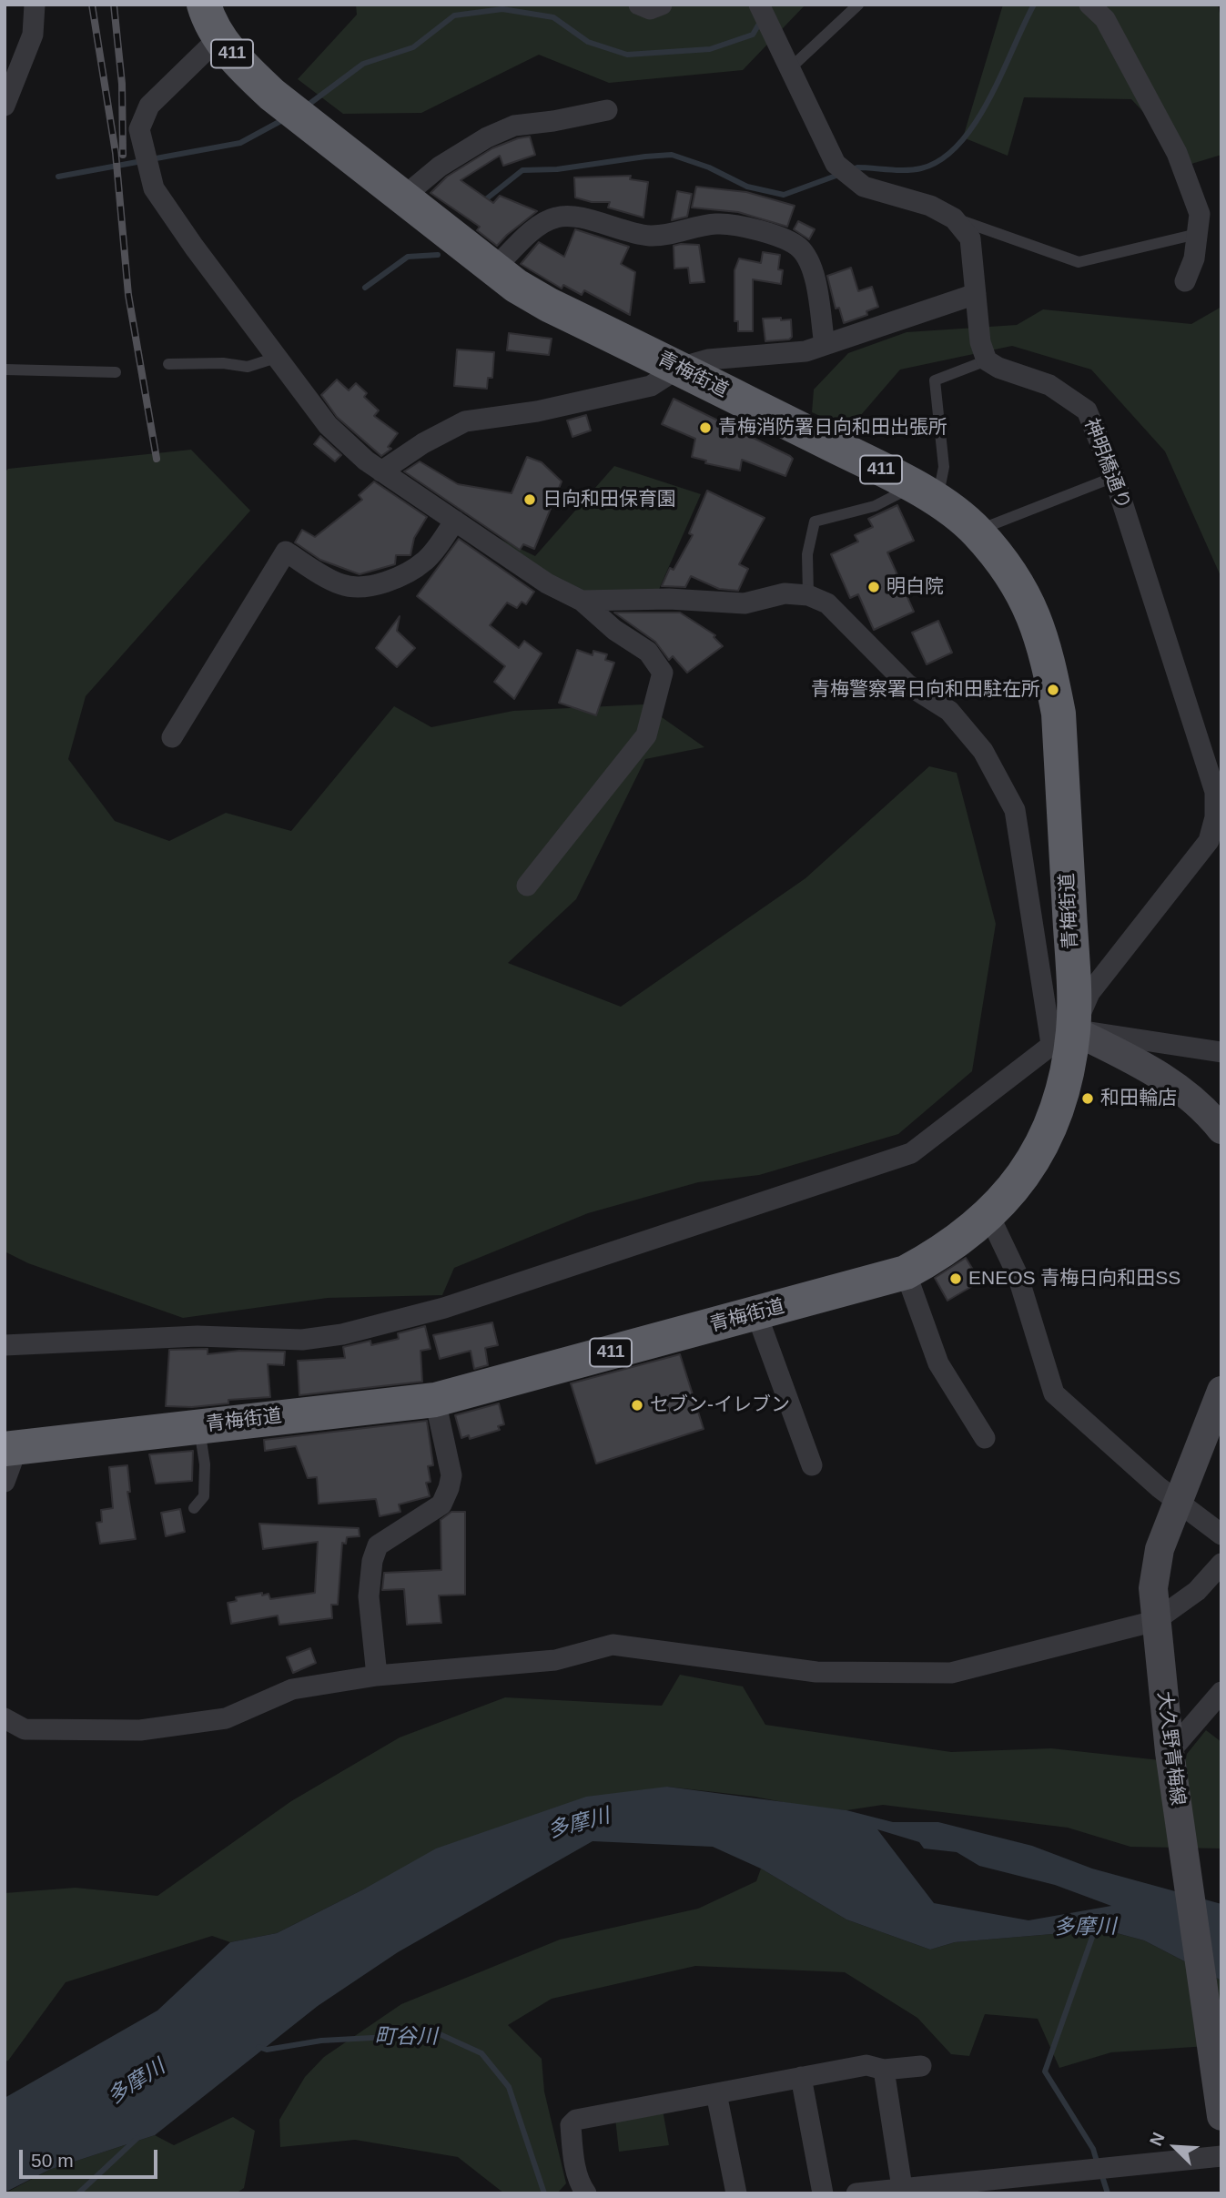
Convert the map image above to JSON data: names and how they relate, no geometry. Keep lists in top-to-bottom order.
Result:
{
  "streets": {
    "highway": ["411", "青梅街道"],
    "main road": ["大久野青梅線"],
    "street": ["神明橋通り"]
  },
  "crossings": [
    ["青梅街道", "神明橋通り"]
  ],
  "water": ["多摩川", "町谷川"],
  "places": [
    "青梅消防署日向和田出張所",
    "日向和田保育園",
    "明白院",
    "青梅警察署日向和田駐在所",
    "和田輪店",
    "ENEOS 青梅日向和田SS",
    "セブン-イレブン"
  ],
  "scale_bar": "50 m",
  "north": "top left"
}
